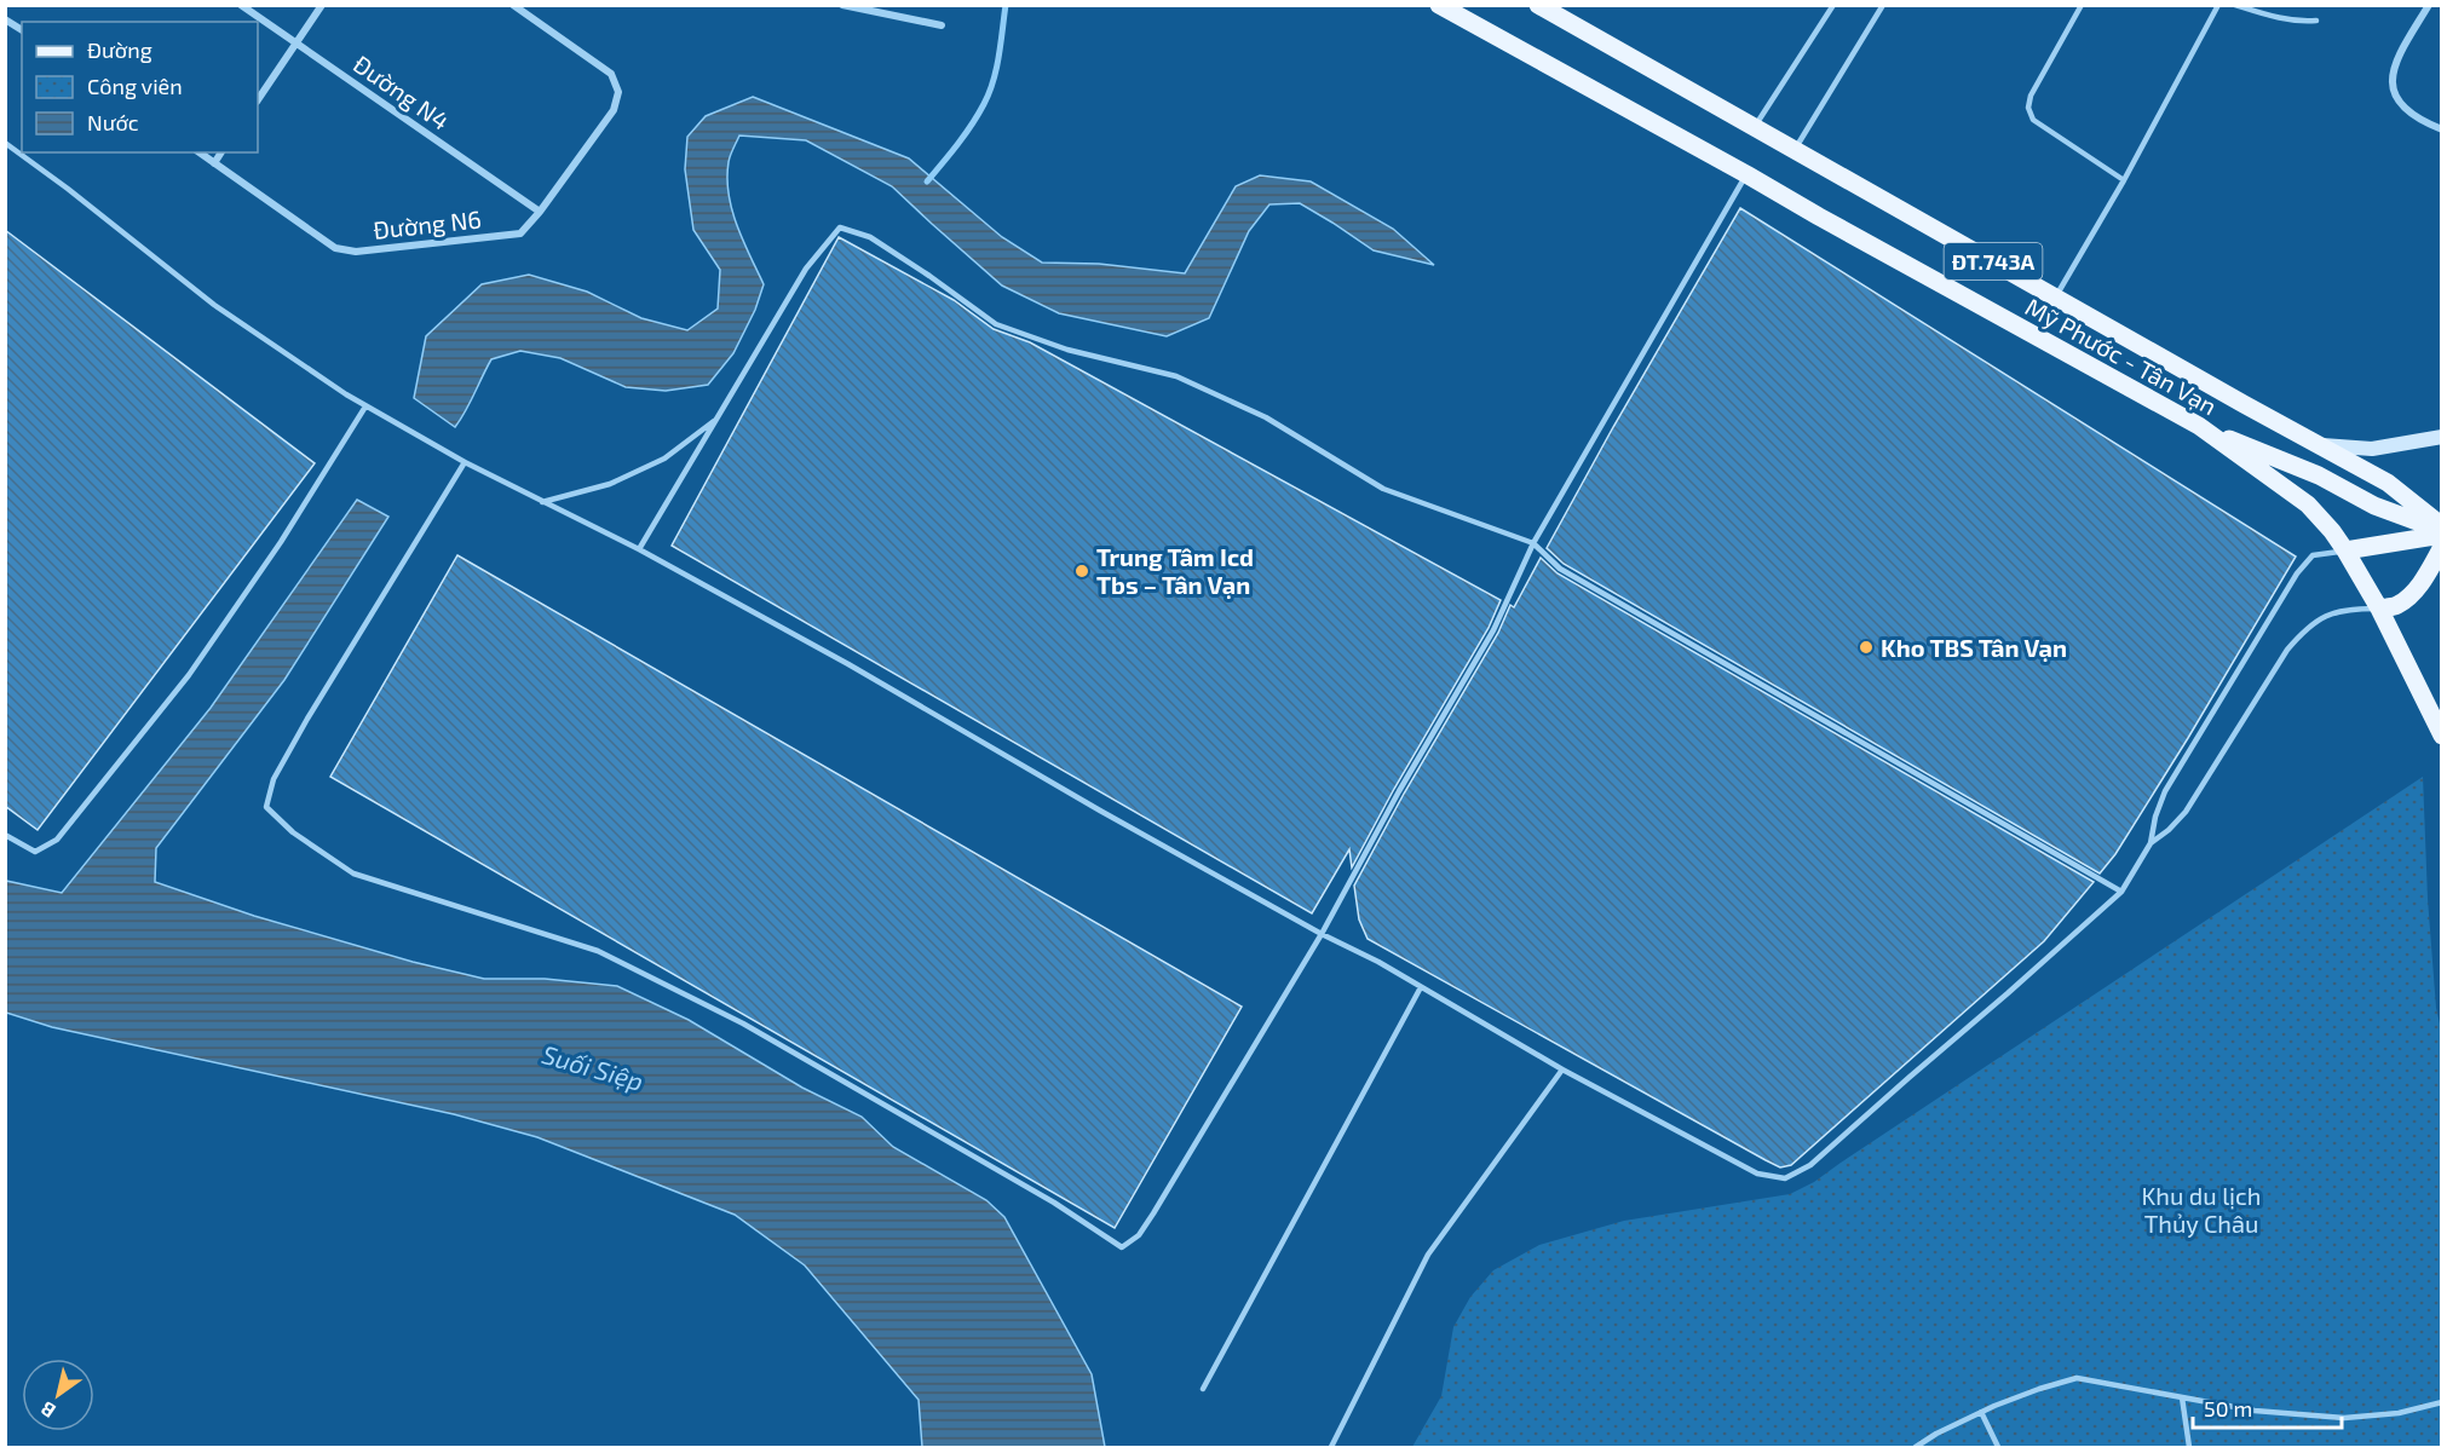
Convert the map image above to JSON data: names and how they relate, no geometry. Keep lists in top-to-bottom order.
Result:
{
  "streets": {
    "main road": ["ĐT.743A", "Mỹ Phước - Tân Vạn"],
    "street": ["Đường N4", "Đường N6"]
  },
  "crossings": [
    ["Đường N4", "Đường N6"],
    ["ĐT.743A", "Mỹ Phước - Tân Vạn"]
  ],
  "water": ["Suối Siệp"],
  "parks": ["Khu du lịch Thủy Châu"],
  "places": ["Trung Tâm Icd Tbs – Tân Vạn", "Kho TBS Tân Vạn"],
  "legend": ["Đường", "Công viên", "Nước"],
  "scale_bar": "50 m",
  "north": "bottom left"
}
